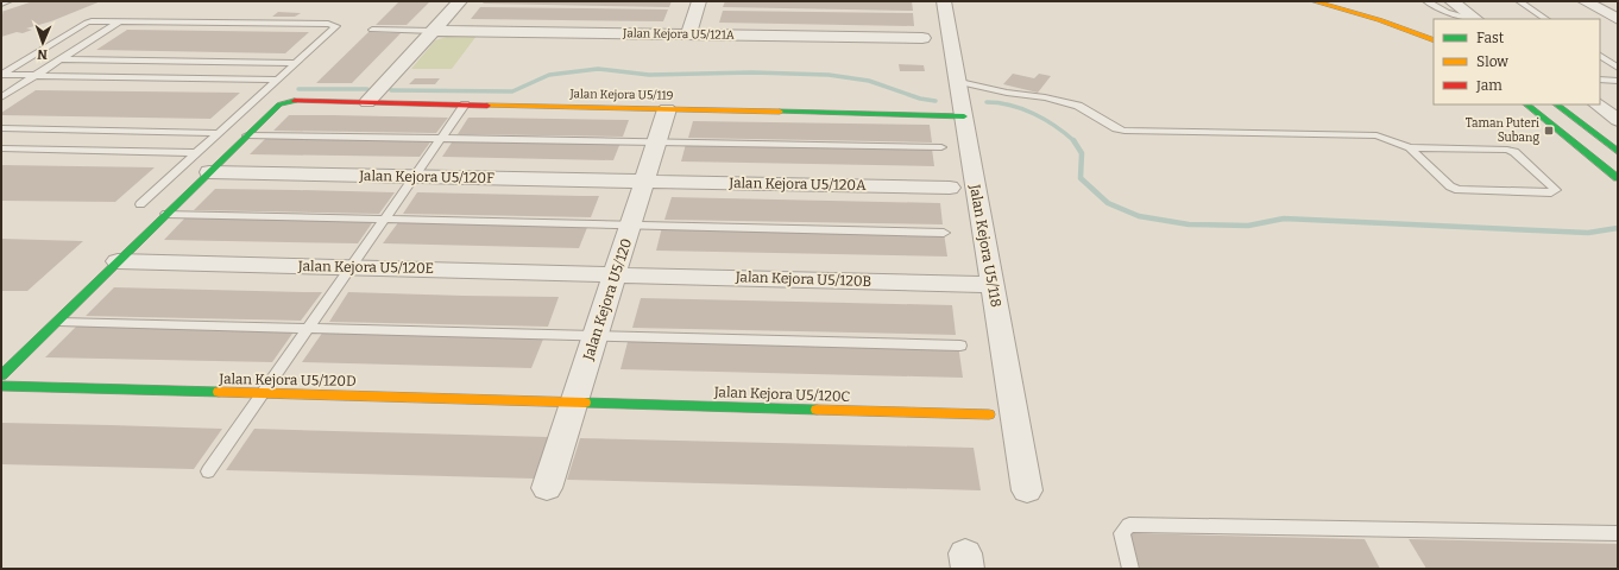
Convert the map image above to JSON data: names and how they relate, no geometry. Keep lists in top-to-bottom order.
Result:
{
  "streets": {
    "street": [
      "Jalan Kejora U5/121A",
      "Jalan Kejora U5/119",
      "Jalan Kejora U5/120F",
      "Jalan Kejora U5/120A",
      "Jalan Kejora U5/118",
      "Jalan Kejora U5/120E",
      "Jalan Kejora U5/120B",
      "Jalan Kejora U5/120",
      "Jalan Kejora U5/120D",
      "Jalan Kejora U5/120C"
    ]
  },
  "crossings": [
    ["Jalan Kejora U5/121A", "Jalan Kejora U5/118"],
    ["Jalan Kejora U5/119", "Jalan Kejora U5/118"],
    ["Jalan Kejora U5/119", "Jalan Kejora U5/120"],
    ["Jalan Kejora U5/120F", "Jalan Kejora U5/120A"],
    ["Jalan Kejora U5/120F", "Jalan Kejora U5/120"],
    ["Jalan Kejora U5/120A", "Jalan Kejora U5/120"],
    ["Jalan Kejora U5/118", "Jalan Kejora U5/120B"],
    ["Jalan Kejora U5/120E", "Jalan Kejora U5/120B"],
    ["Jalan Kejora U5/120E", "Jalan Kejora U5/120"],
    ["Jalan Kejora U5/120B", "Jalan Kejora U5/120"],
    ["Jalan Kejora U5/120", "Jalan Kejora U5/120D"],
    ["Jalan Kejora U5/120", "Jalan Kejora U5/120C"],
    ["Jalan Kejora U5/120D", "Jalan Kejora U5/120C"]
  ],
  "places": {
    "transit": ["Taman Puteri Subang"]
  },
  "legend": ["Fast", "Slow", "Jam"],
  "north": "bottom"
}
